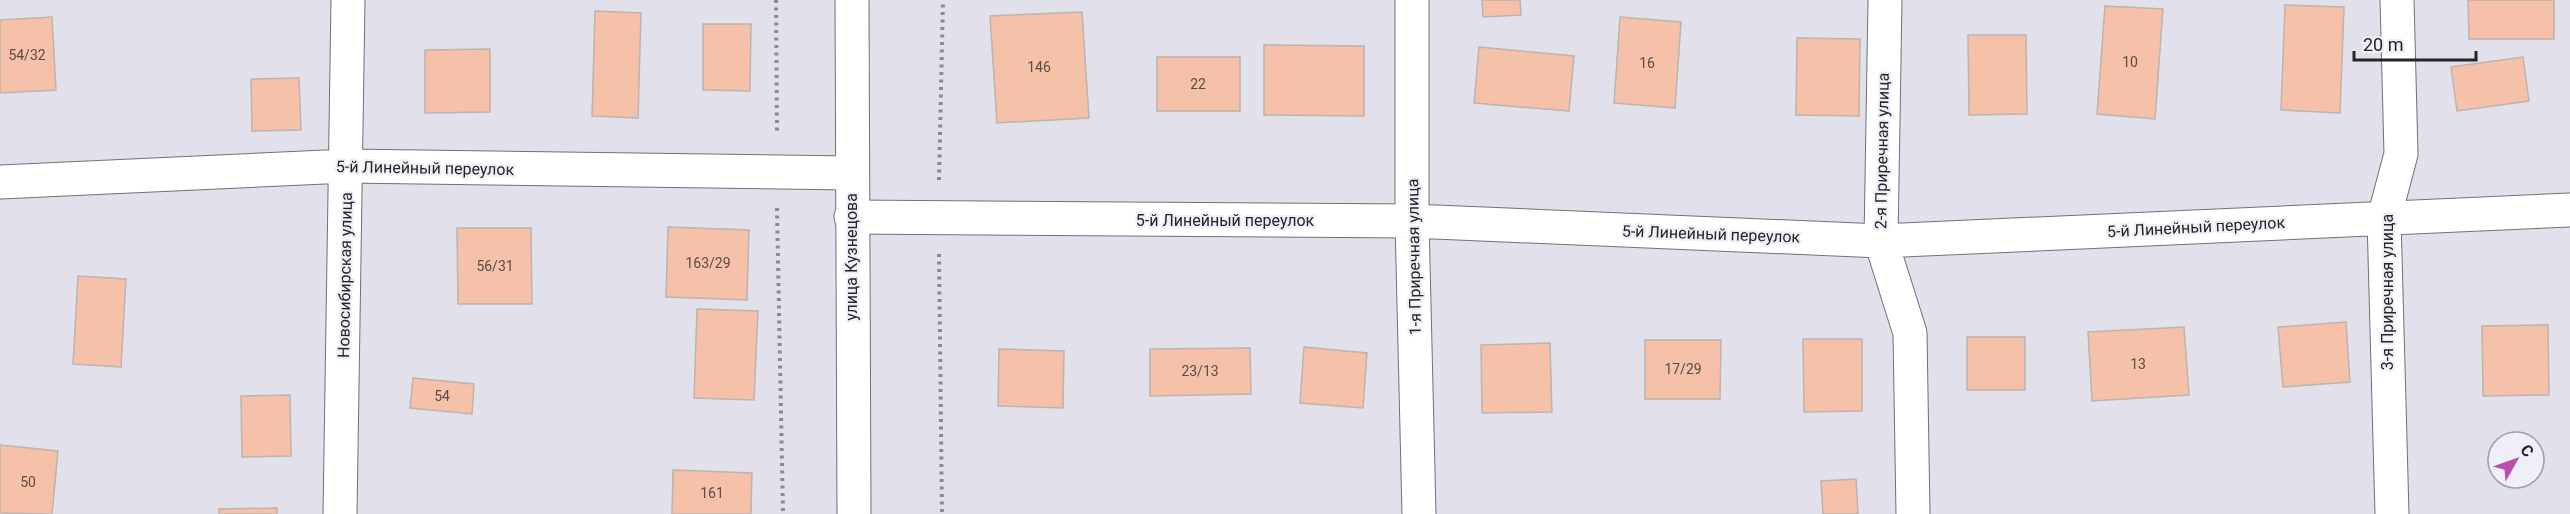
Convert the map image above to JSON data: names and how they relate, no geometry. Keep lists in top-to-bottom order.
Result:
{
  "streets": {
    "street": [
      "2-я Приречная улица",
      "5-й Линейный переулок",
      "улица Кузнецова",
      "1-я Приречная улица",
      "Новосибирская улица",
      "3-я Приречная улица"
    ]
  },
  "crossings": [
    ["2-я Приречная улица", "5-й Линейный переулок"],
    ["5-й Линейный переулок", "улица Кузнецова"],
    ["5-й Линейный переулок", "1-я Приречная улица"],
    ["5-й Линейный переулок", "Новосибирская улица"],
    ["5-й Линейный переулок", "3-я Приречная улица"]
  ],
  "house_numbers": [
    "54/32",
    "10",
    "16",
    "146",
    "22",
    "163/29",
    "56/31",
    "13",
    "17/29",
    "23/13",
    "54",
    "50",
    "161"
  ],
  "scale_bar": "20 m",
  "north": "top right"
}
